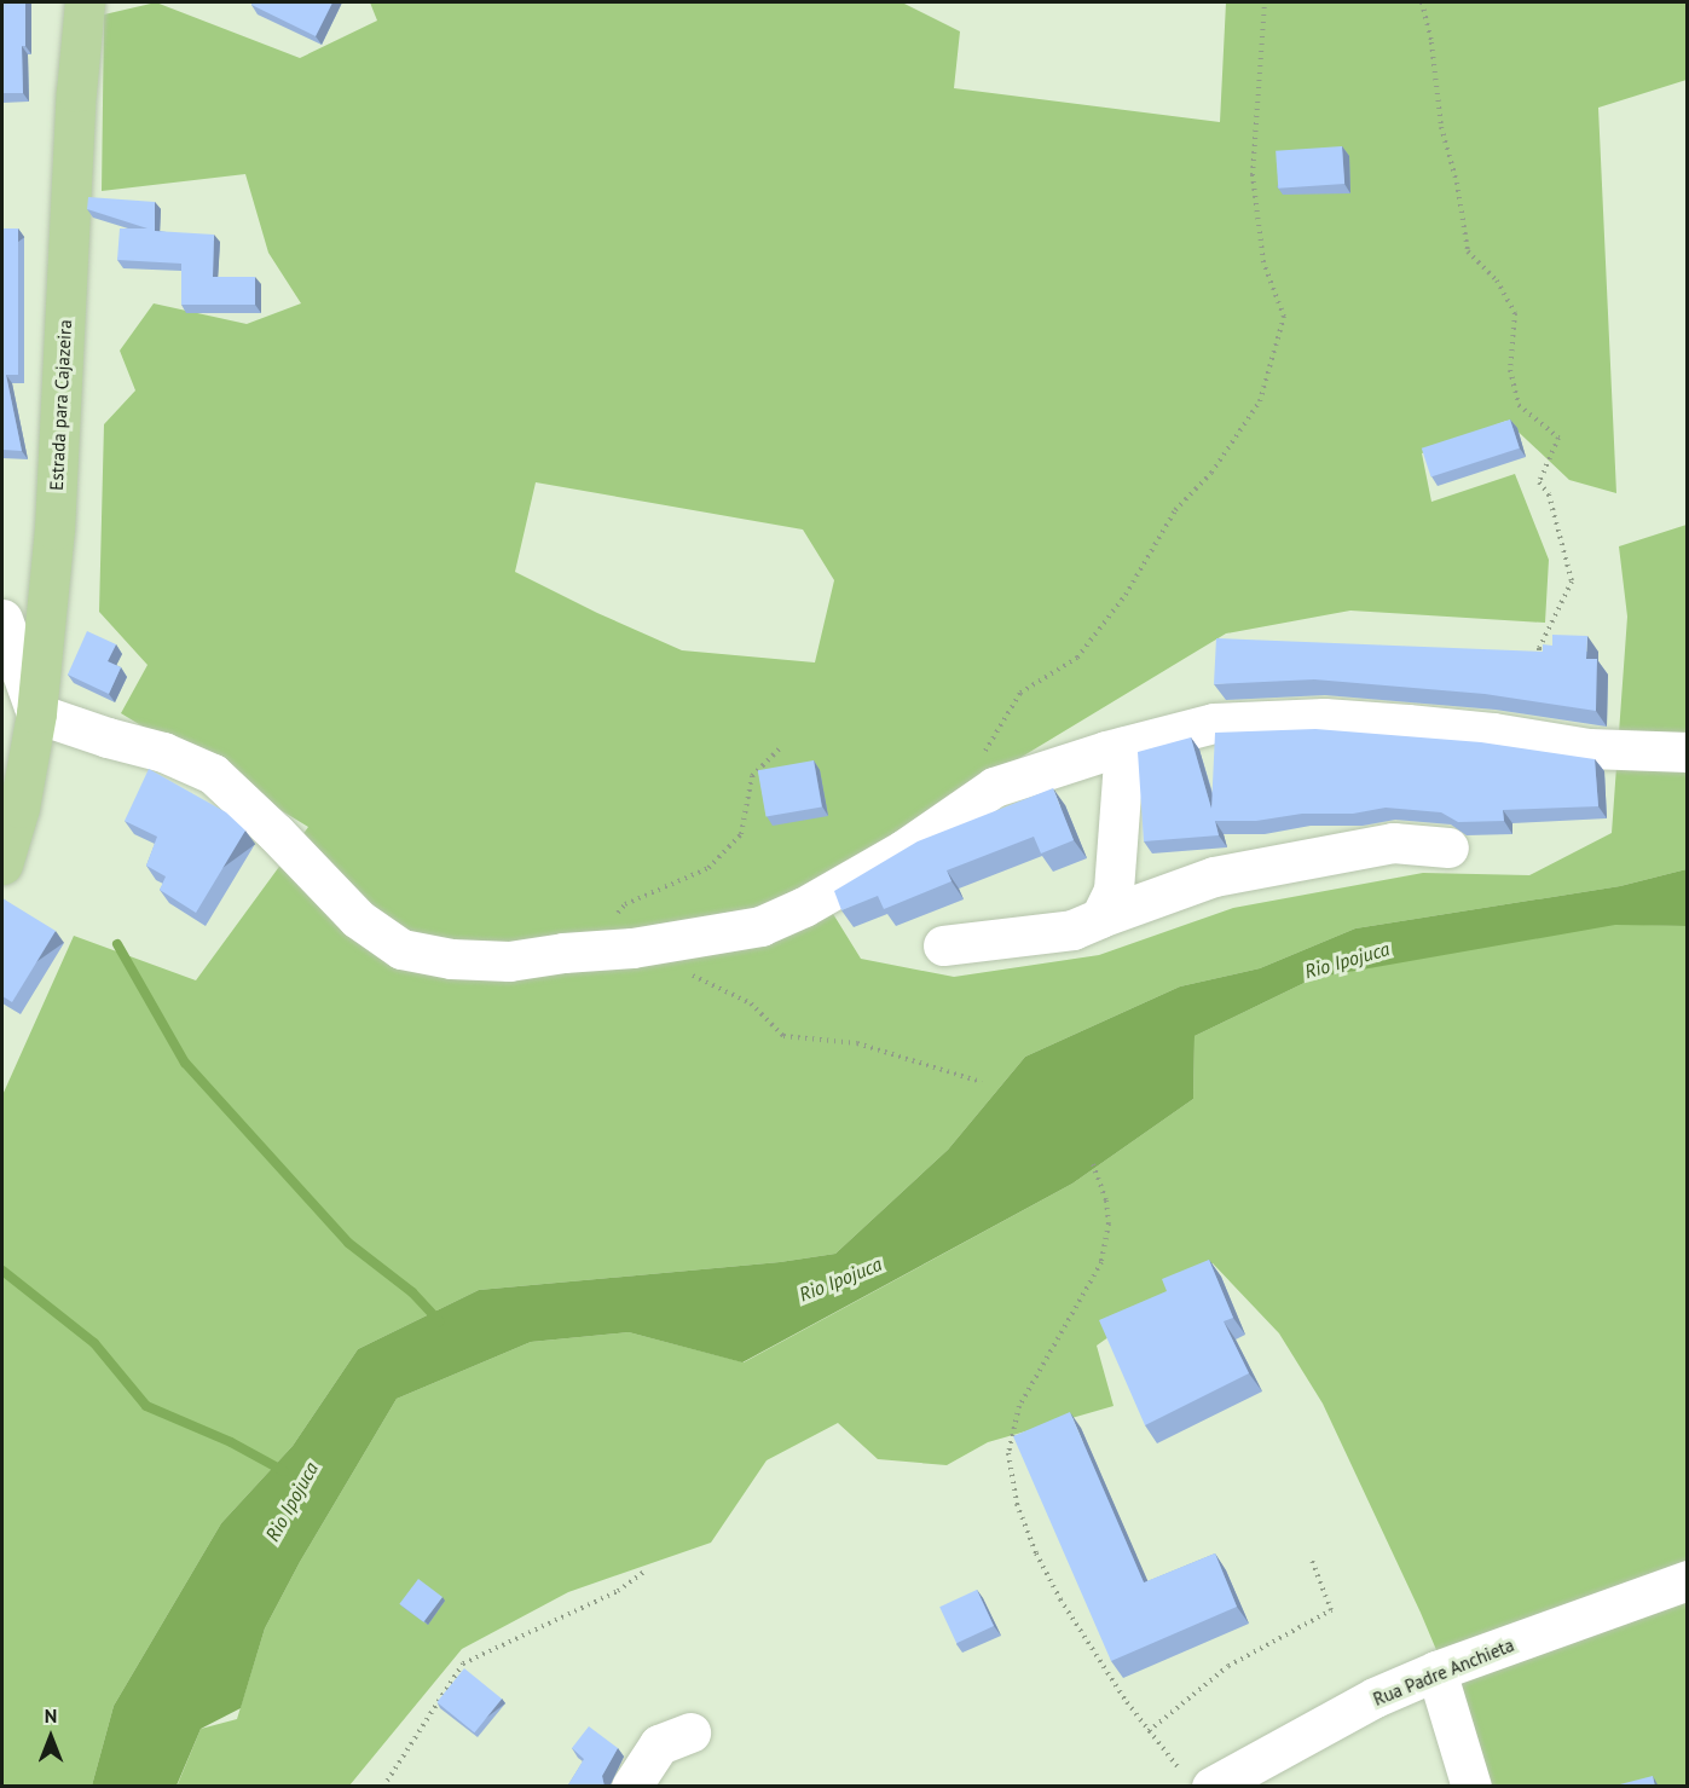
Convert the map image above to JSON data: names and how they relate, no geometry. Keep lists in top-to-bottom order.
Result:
{
  "streets": {
    "main road": ["Estrada para Cajazeira"],
    "street": ["Rua Padre Anchieta"]
  },
  "water": ["Rio Ipojuca"],
  "north": "top"
}
